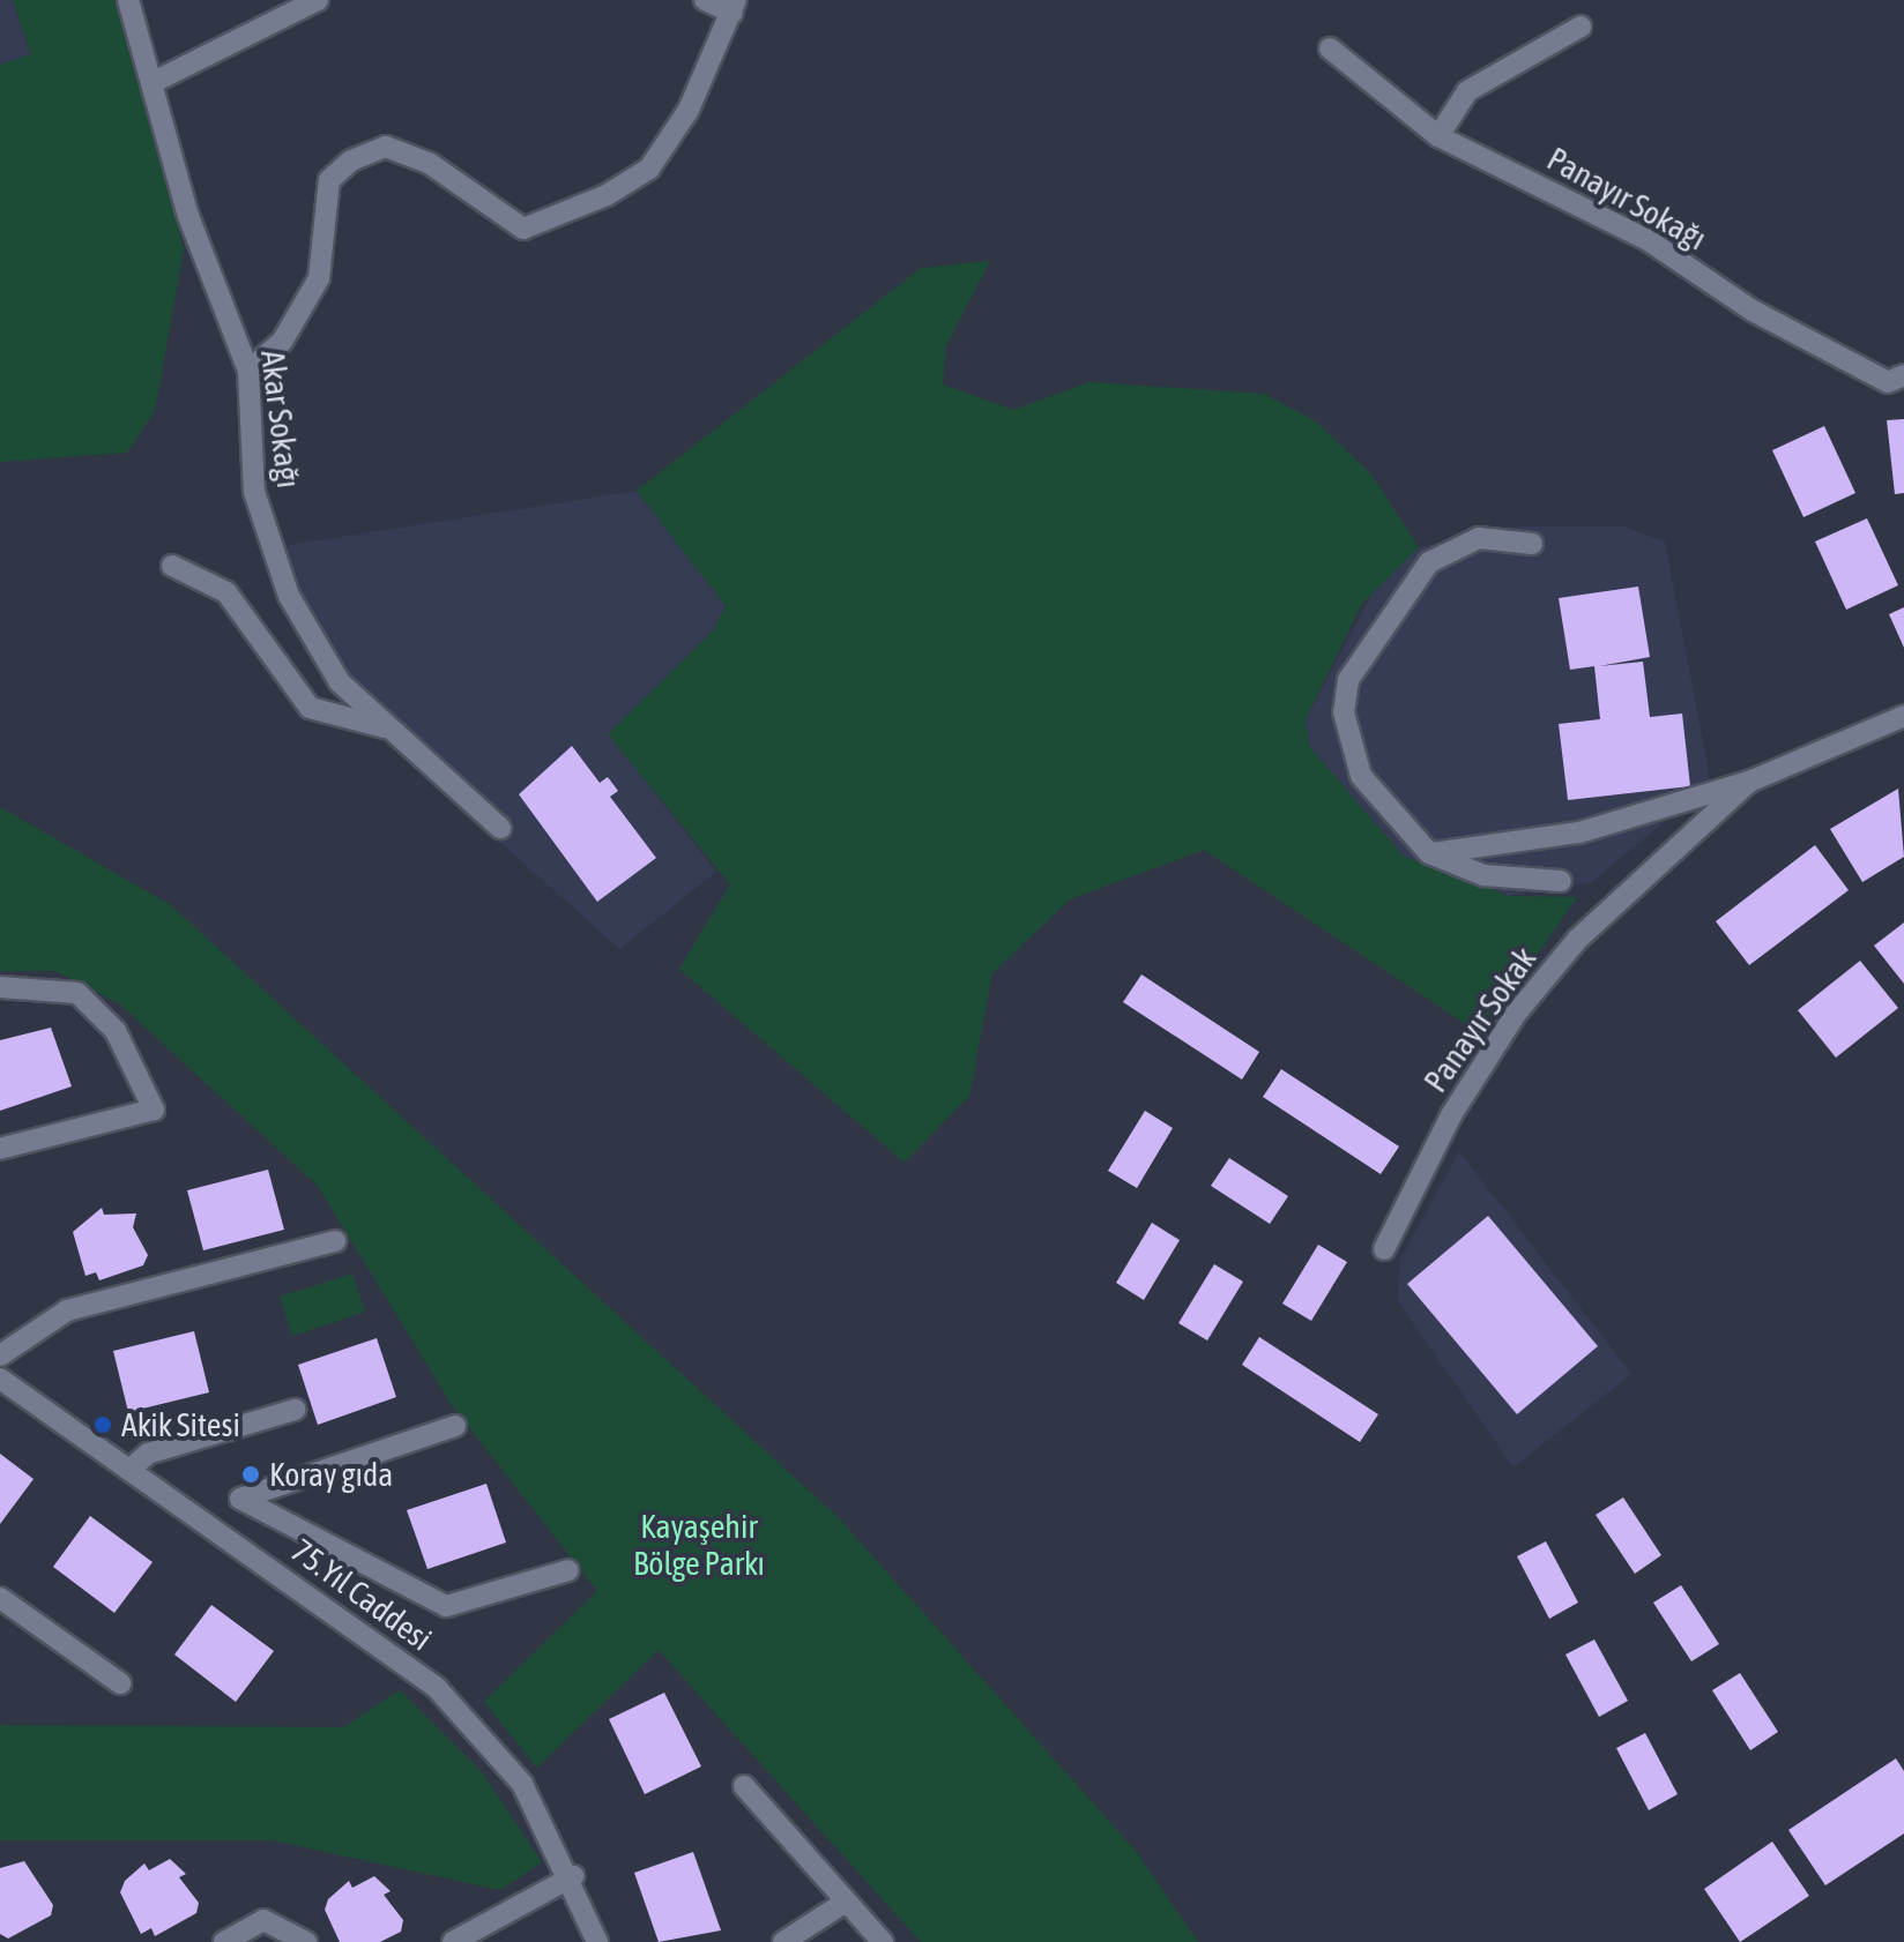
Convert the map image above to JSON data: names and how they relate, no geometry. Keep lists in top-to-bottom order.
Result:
{
  "streets": {
    "street": [
      "Panayır Sokağı",
      "Akar Sokağı",
      "Panayır Sokak",
      "75.Yıl Caddesi"
    ]
  },
  "parks": ["Kayaşehir Bölge Parkı"],
  "places": ["Akik Sitesi", "Koray gıda"]
}
